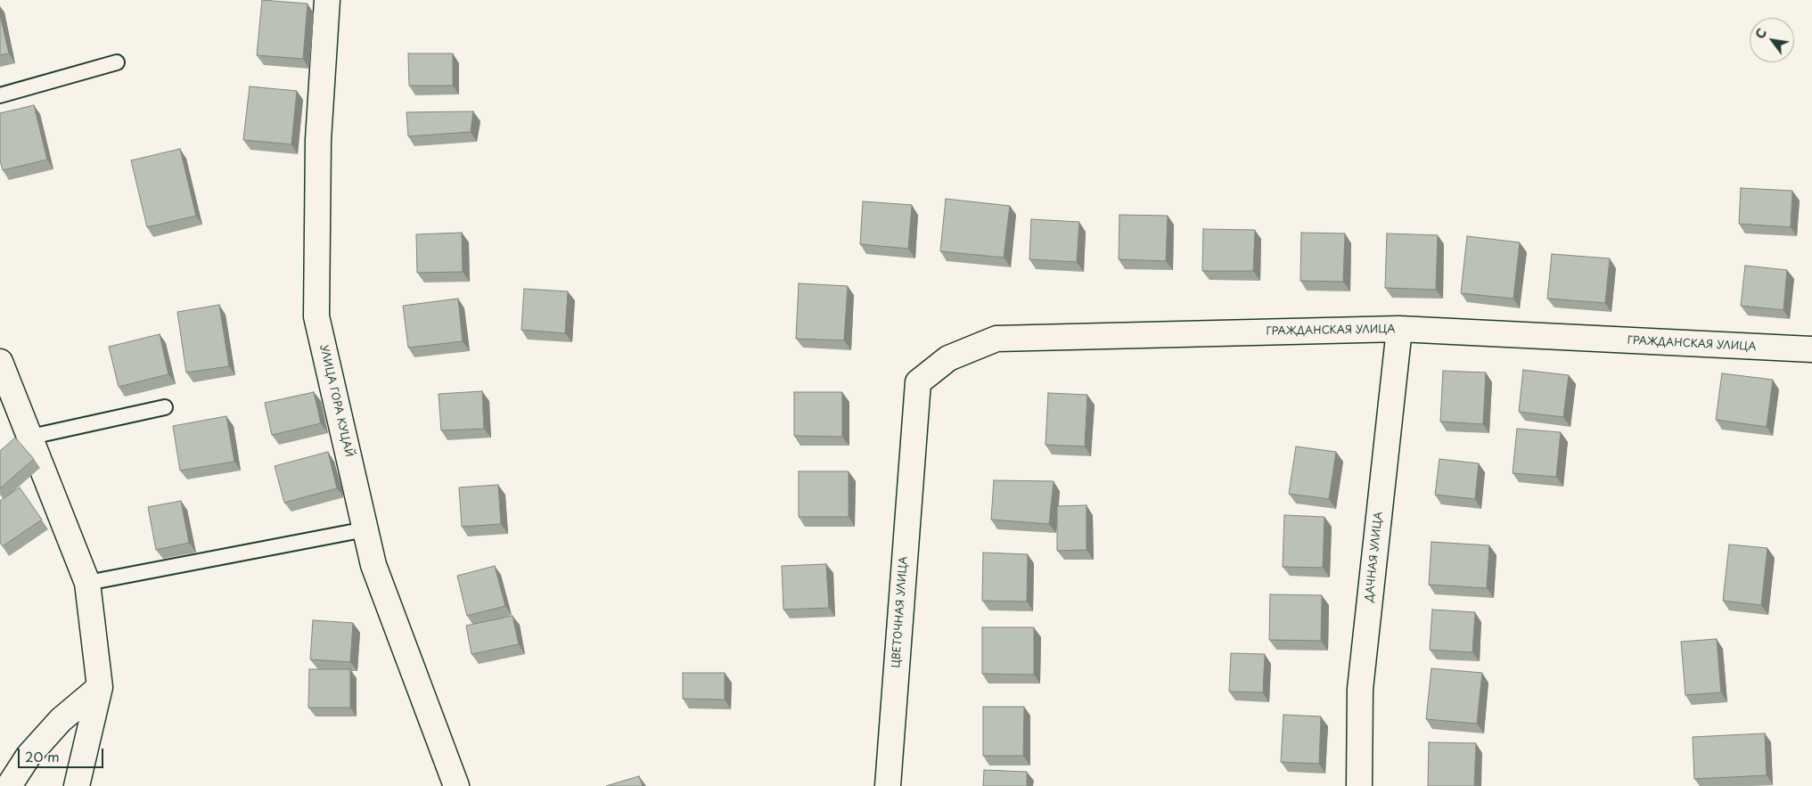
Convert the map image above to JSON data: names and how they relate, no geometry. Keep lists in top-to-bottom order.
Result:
{
  "streets": {
    "street": [
      "ГРАЖДАНСКАЯ УЛИЦА",
      "УЛИЦА ГОРА КУЦАЙ",
      "ДАЧНАЯ УЛИЦА",
      "ЦВЕТОЧНАЯ УЛИЦА"
    ]
  },
  "crossings": [
    ["ГРАЖДАНСКАЯ УЛИЦА", "ДАЧНАЯ УЛИЦА"],
    ["ГРАЖДАНСКАЯ УЛИЦА", "ЦВЕТОЧНАЯ УЛИЦА"]
  ],
  "scale_bar": "20 m",
  "north": "top left"
}
